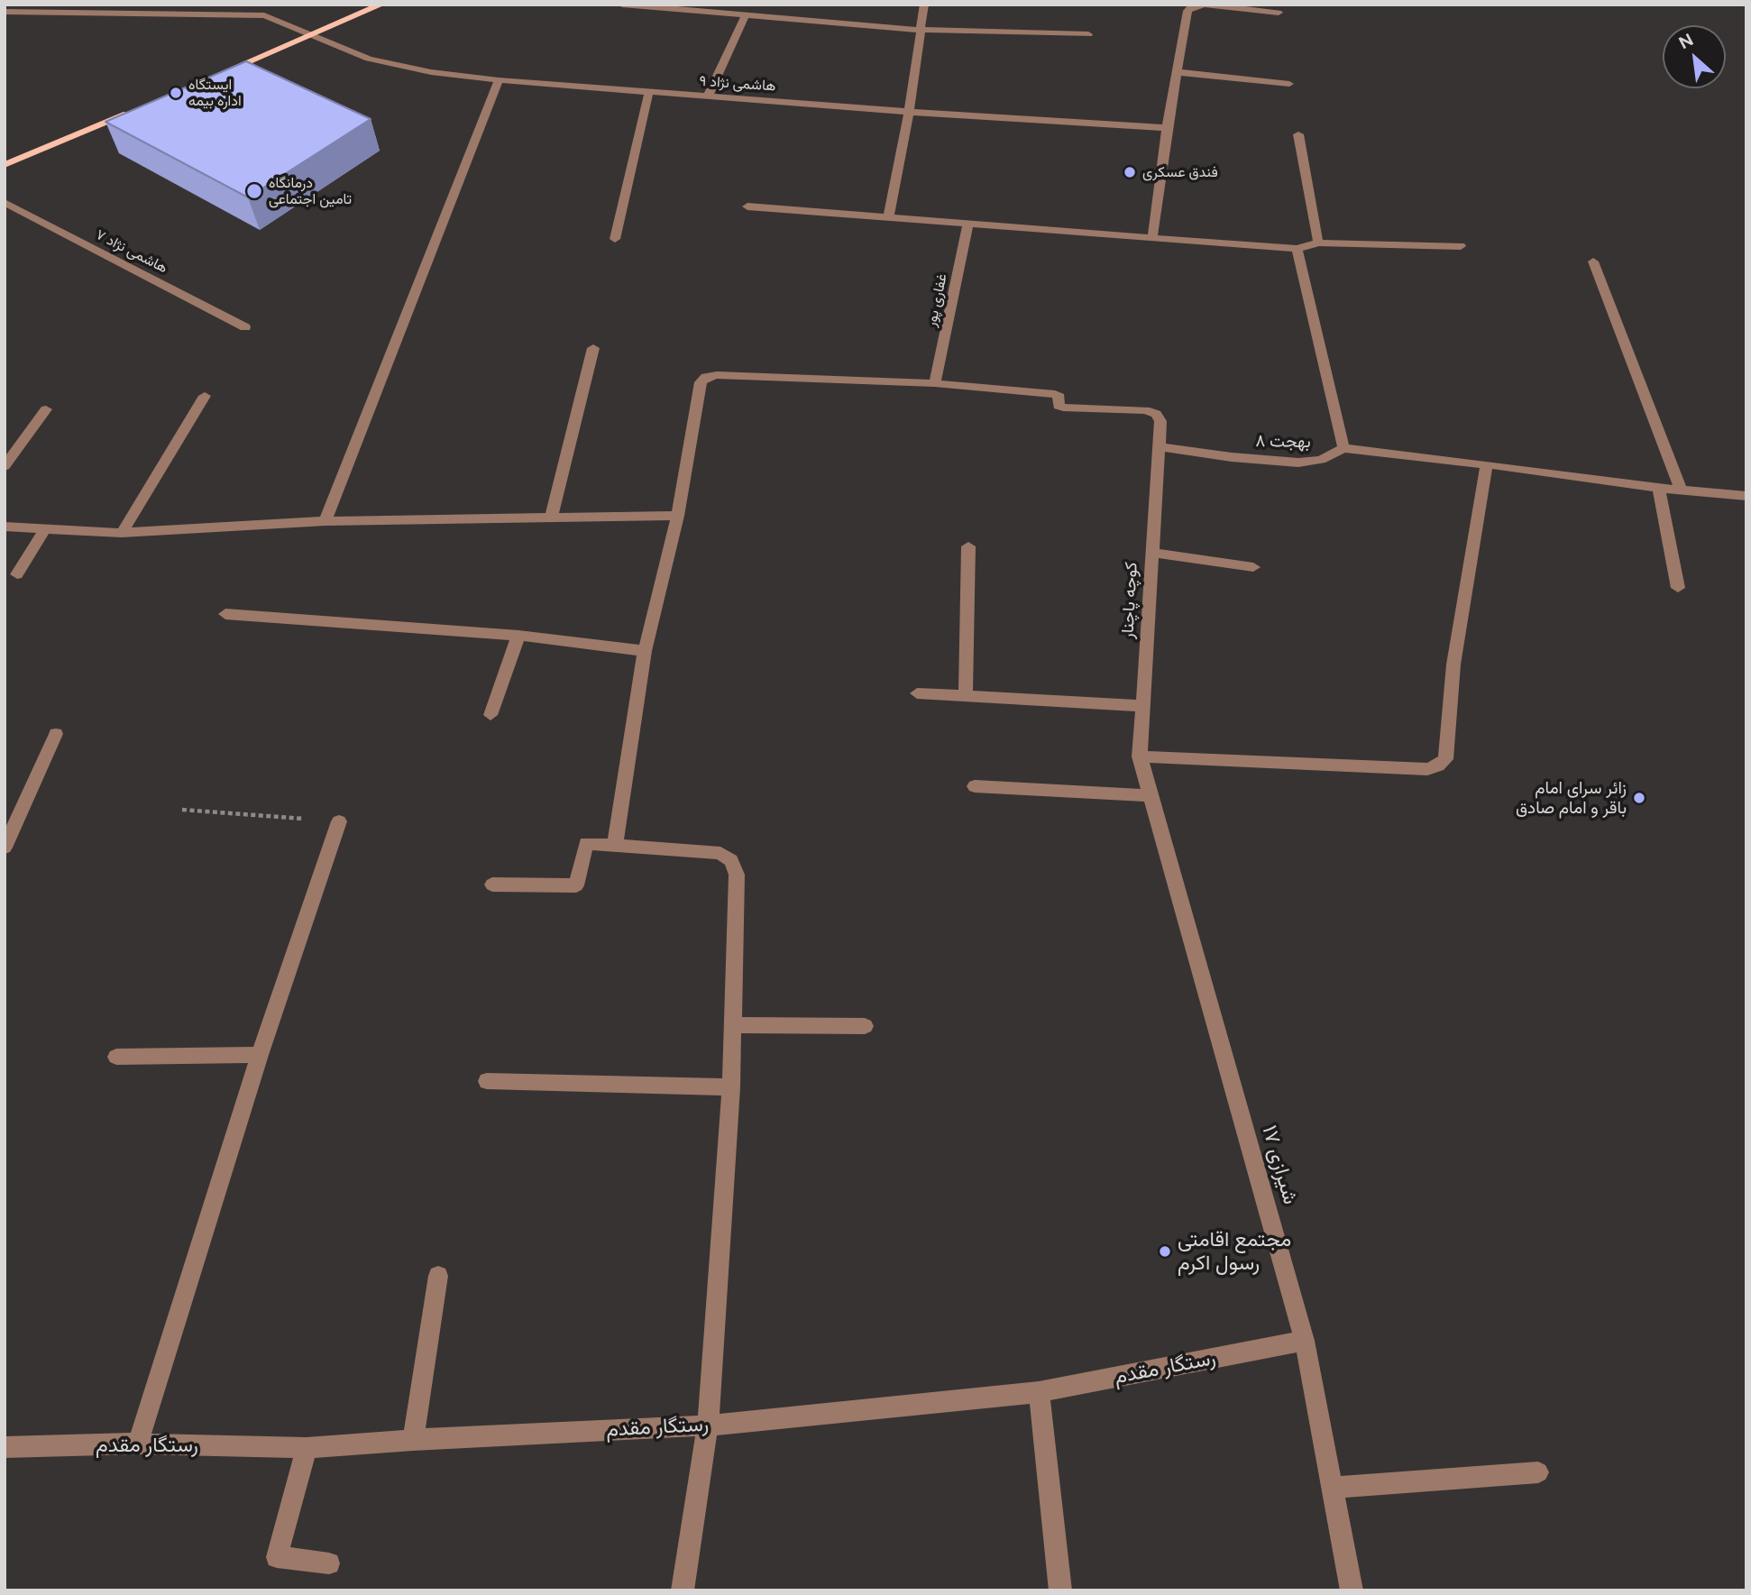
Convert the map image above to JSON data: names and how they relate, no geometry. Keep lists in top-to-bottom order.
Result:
{
  "streets": {
    "street": [
      "هاشمی نژاد ۹",
      "هاشمی نژاد ۷",
      "غفاری پور",
      "بهجت ۸",
      "کوچه پاچنار",
      "شیرازی ۱۷",
      "رستگار مقدم"
    ]
  },
  "crossings": [
    ["بهجت ۸", "کوچه پاچنار"],
    ["کوچه پاچنار", "شیرازی ۱۷"],
    ["شیرازی ۱۷", "رستگار مقدم"]
  ],
  "places": [
    "ایستگاه اداره بیمه",
    "فندق عسکری",
    "درمانگاه تامین اجتماعی",
    "زائر سرای امام باقر و امام صادق",
    "مجتمع اقامتی رسول اکرم"
  ],
  "north": "top left"
}
